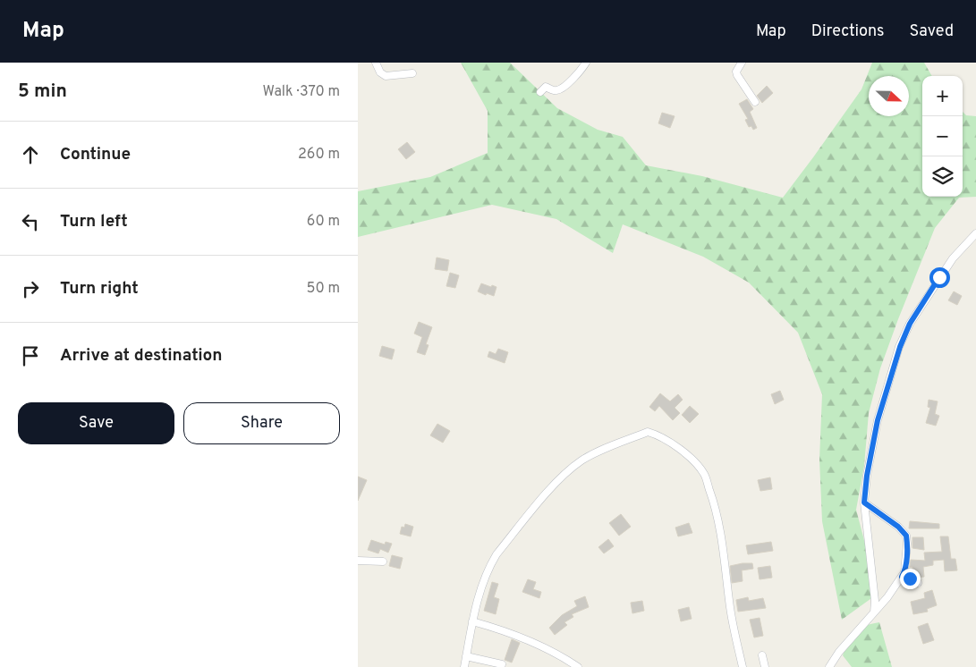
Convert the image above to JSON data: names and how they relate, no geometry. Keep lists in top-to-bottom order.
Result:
{
  "north": "right",
  "page": {
    "header": "Map",
    "nav": ["Map", "Directions", "Saved"],
    "heading": ["5 min", "Walk · 370 m"],
    "map_buttons": ["+", "−"],
    "list": [
      ["Continue", "260 m"],
      ["Turn left", "60 m"],
      ["Turn right", "50 m"],
      "Arrive at destination"
    ],
    "buttons": ["Save", "Share"]
  }
}
